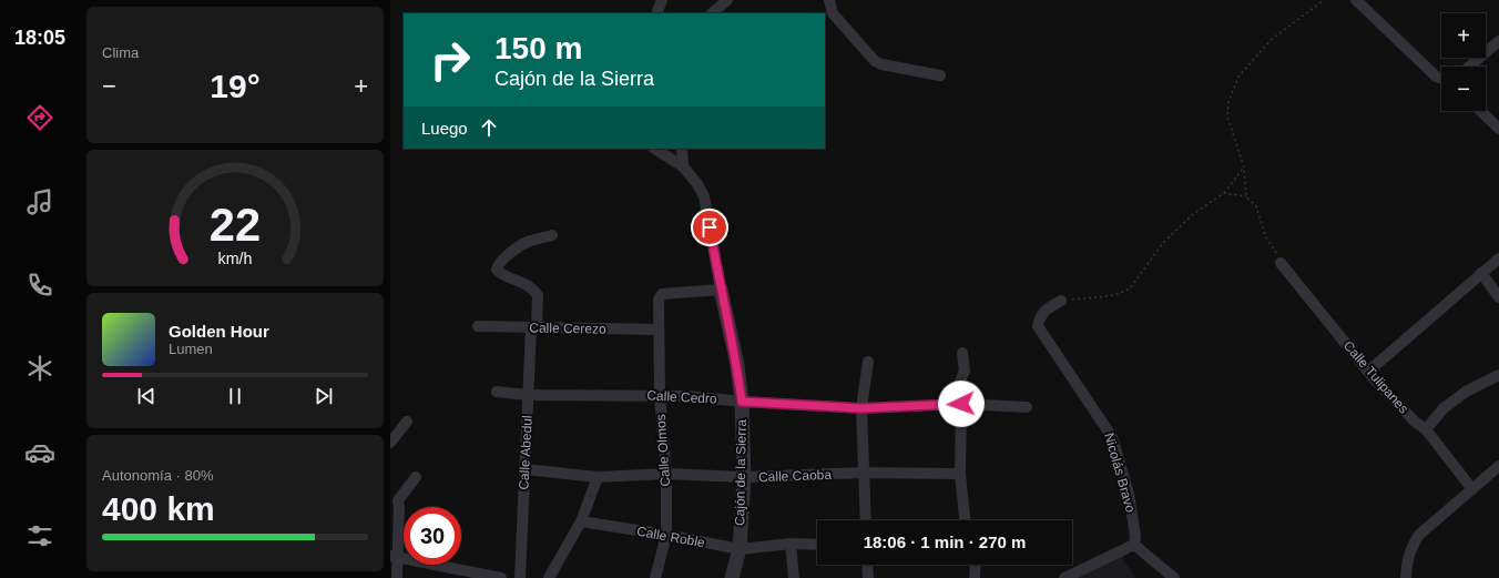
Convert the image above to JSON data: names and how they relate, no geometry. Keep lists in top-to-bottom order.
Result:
{
  "streets": {
    "street": [
      "Calle Cerezo",
      "Calle Tulipanes",
      "Calle Cedro",
      "Calle Olmos",
      "Calle Abedul",
      "Cajón de la Sierra",
      "Nicolás Bravo",
      "Calle Caoba",
      "Calle Roble"
    ]
  },
  "crossings": [
    ["Calle Cerezo", "Calle Olmos"],
    ["Calle Cerezo", "Calle Abedul"],
    ["Calle Cedro", "Calle Olmos"],
    ["Calle Cedro", "Calle Abedul"],
    ["Calle Cedro", "Cajón de la Sierra"],
    ["Calle Olmos", "Cajón de la Sierra"],
    ["Calle Olmos", "Calle Caoba"],
    ["Calle Olmos", "Calle Roble"],
    ["Calle Abedul", "Calle Caoba"],
    ["Cajón de la Sierra", "Calle Caoba"],
    ["Cajón de la Sierra", "Calle Roble"]
  ],
  "page": {
    "tabs": "18:05",
    "tile": [
      "Clima",
      ["Autonomía · 80%", "400 km"]
    ],
    "map_buttons": ["+", "−"],
    "turn": ["150 m", "Cajón de la Sierra"],
    "heat": ["−", "19°", "+"],
    "then": "Luego",
    "song": ["Golden Hour", "Lumen"],
    "limit": "30",
    "trip": "18:06 · 1 min · 270 m",
    "gauge": ["22", "km/h"]
  }
}
